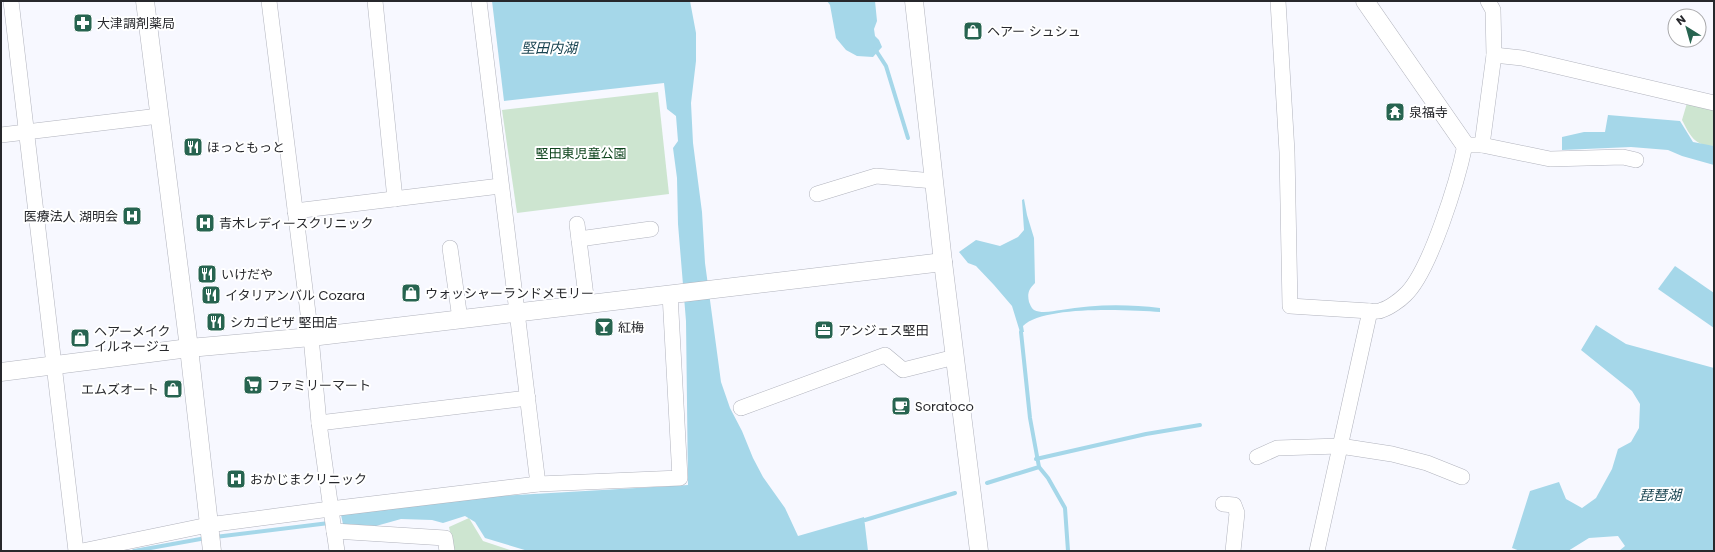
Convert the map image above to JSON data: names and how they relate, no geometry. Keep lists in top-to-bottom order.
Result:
{
  "water": ["堅田内湖", "琵琶湖"],
  "parks": ["堅田東児童公園"],
  "places": {
    "pharmacy": ["大津調剤薬局"],
    "shop": [
      "ヘアー シュシュ",
      "ウォッシャーランドメモリー",
      "ヘアーメイク イルネージュ",
      "エムズオート"
    ],
    "temple": ["泉福寺"],
    "restaurant": [
      "ほっともっと",
      "いけだや",
      "イタリアンバル Cozara",
      "シカゴピザ 堅田店"
    ],
    "hospital": ["医療法人 湖明会", "青木レディースクリニック", "おかじまクリニック"],
    "bar": ["紅梅"],
    "office": ["アンジェス堅田"],
    "supermarket": ["ファミリーマート"],
    "cafe": ["Soratoco"]
  },
  "north": "top left"
}
